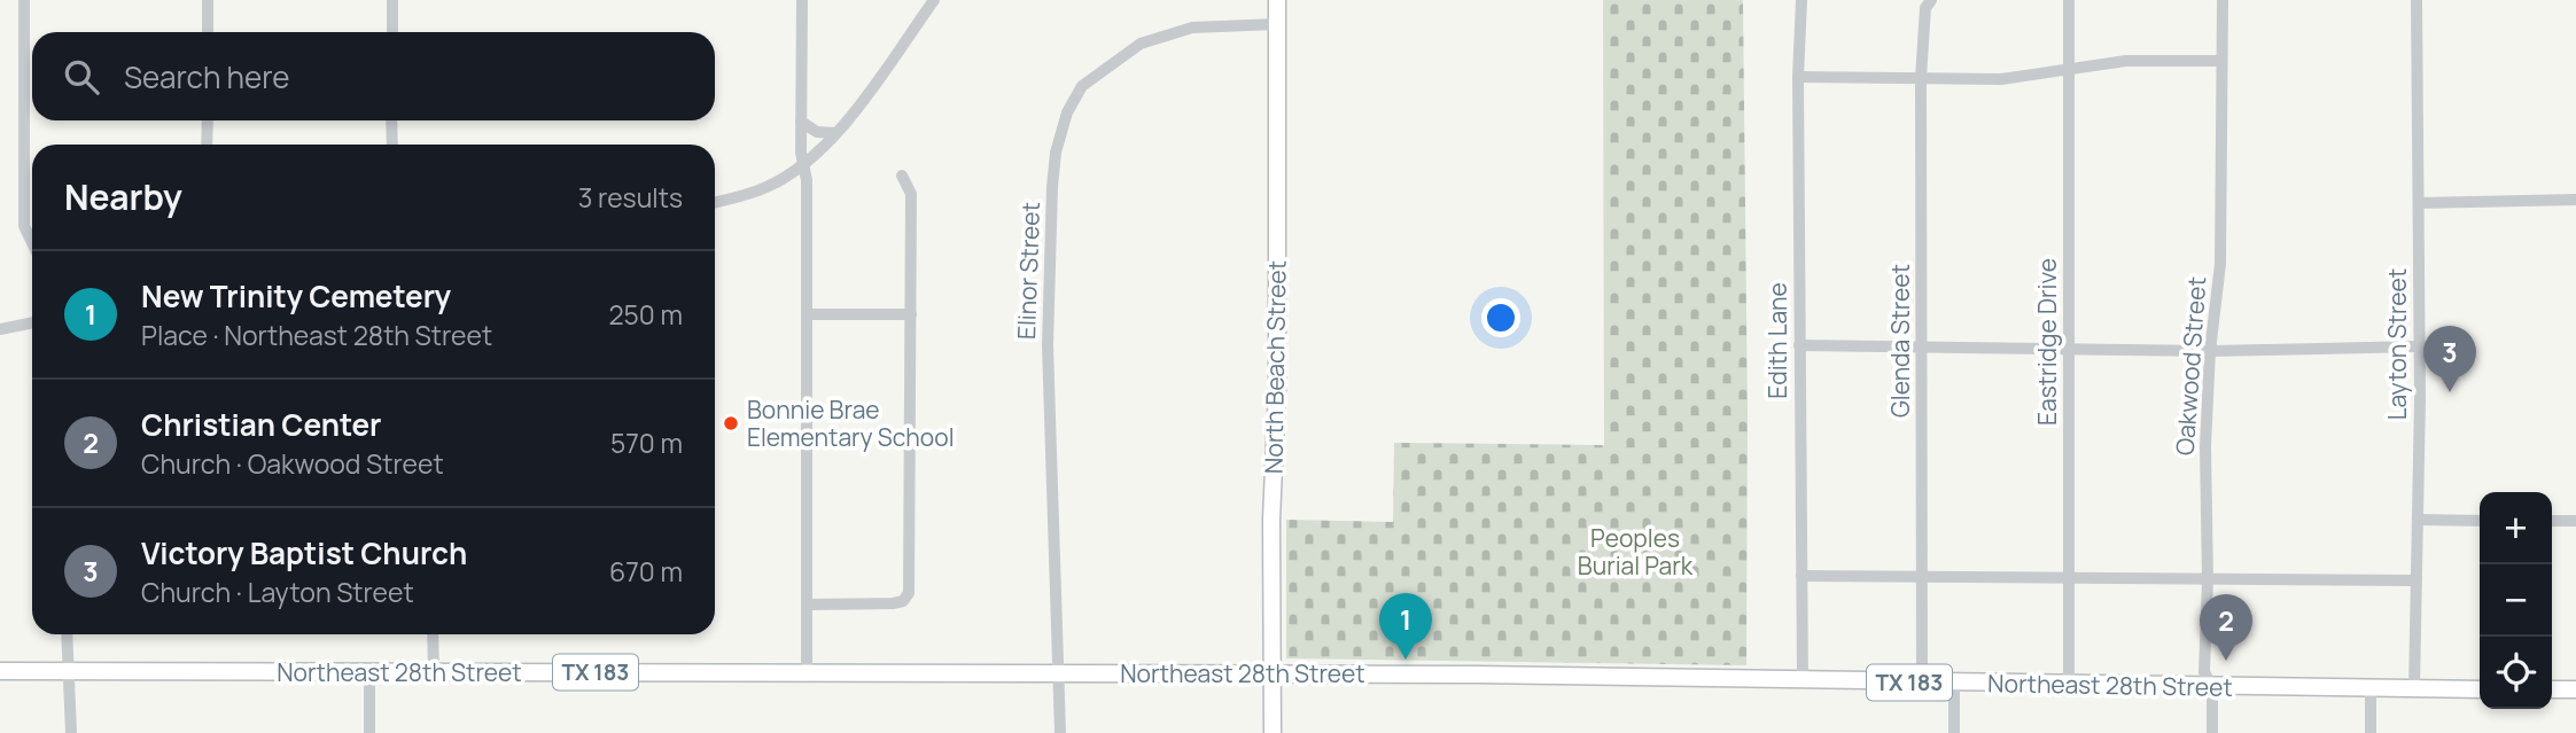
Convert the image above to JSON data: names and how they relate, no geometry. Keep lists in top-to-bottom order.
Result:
{
  "streets": {
    "main road": ["North Beach Street", "Northeast 28th Street", "TX 183"],
    "street": [
      "Elinor Street",
      "Edith Lane",
      "Glenda Street",
      "Eastridge Drive",
      "Layton Street",
      "Oakwood Street"
    ]
  },
  "crossings": [
    ["Elinor Street", "North Beach Street"],
    ["Elinor Street", "Northeast 28th Street"],
    ["Edith Lane", "Northeast 28th Street"],
    ["Glenda Street", "Northeast 28th Street"],
    ["Eastridge Drive", "Northeast 28th Street"],
    ["Layton Street", "Northeast 28th Street"],
    ["Oakwood Street", "Northeast 28th Street"],
    ["North Beach Street", "Northeast 28th Street"]
  ],
  "parks": ["Peoples Burial Park"],
  "places": ["Bonnie Brae Elementary School"],
  "page": {
    "search": "Search here",
    "heading": ["Nearby", "3 results"],
    "list": [
      {
        "mark": "1",
        "name": "New Trinity Cemetery",
        "note": "Place · Northeast 28th Street",
        "value": "250 m"
      },
      {
        "mark": "2",
        "name": "Christian Center",
        "note": "Church · Oakwood Street",
        "value": "570 m"
      },
      {
        "mark": "3",
        "name": "Victory Baptist Church",
        "note": "Church · Layton Street",
        "value": "670 m"
      }
    ],
    "pins": ["3", "1", "2"],
    "map_buttons": ["+", "−"]
  }
}
